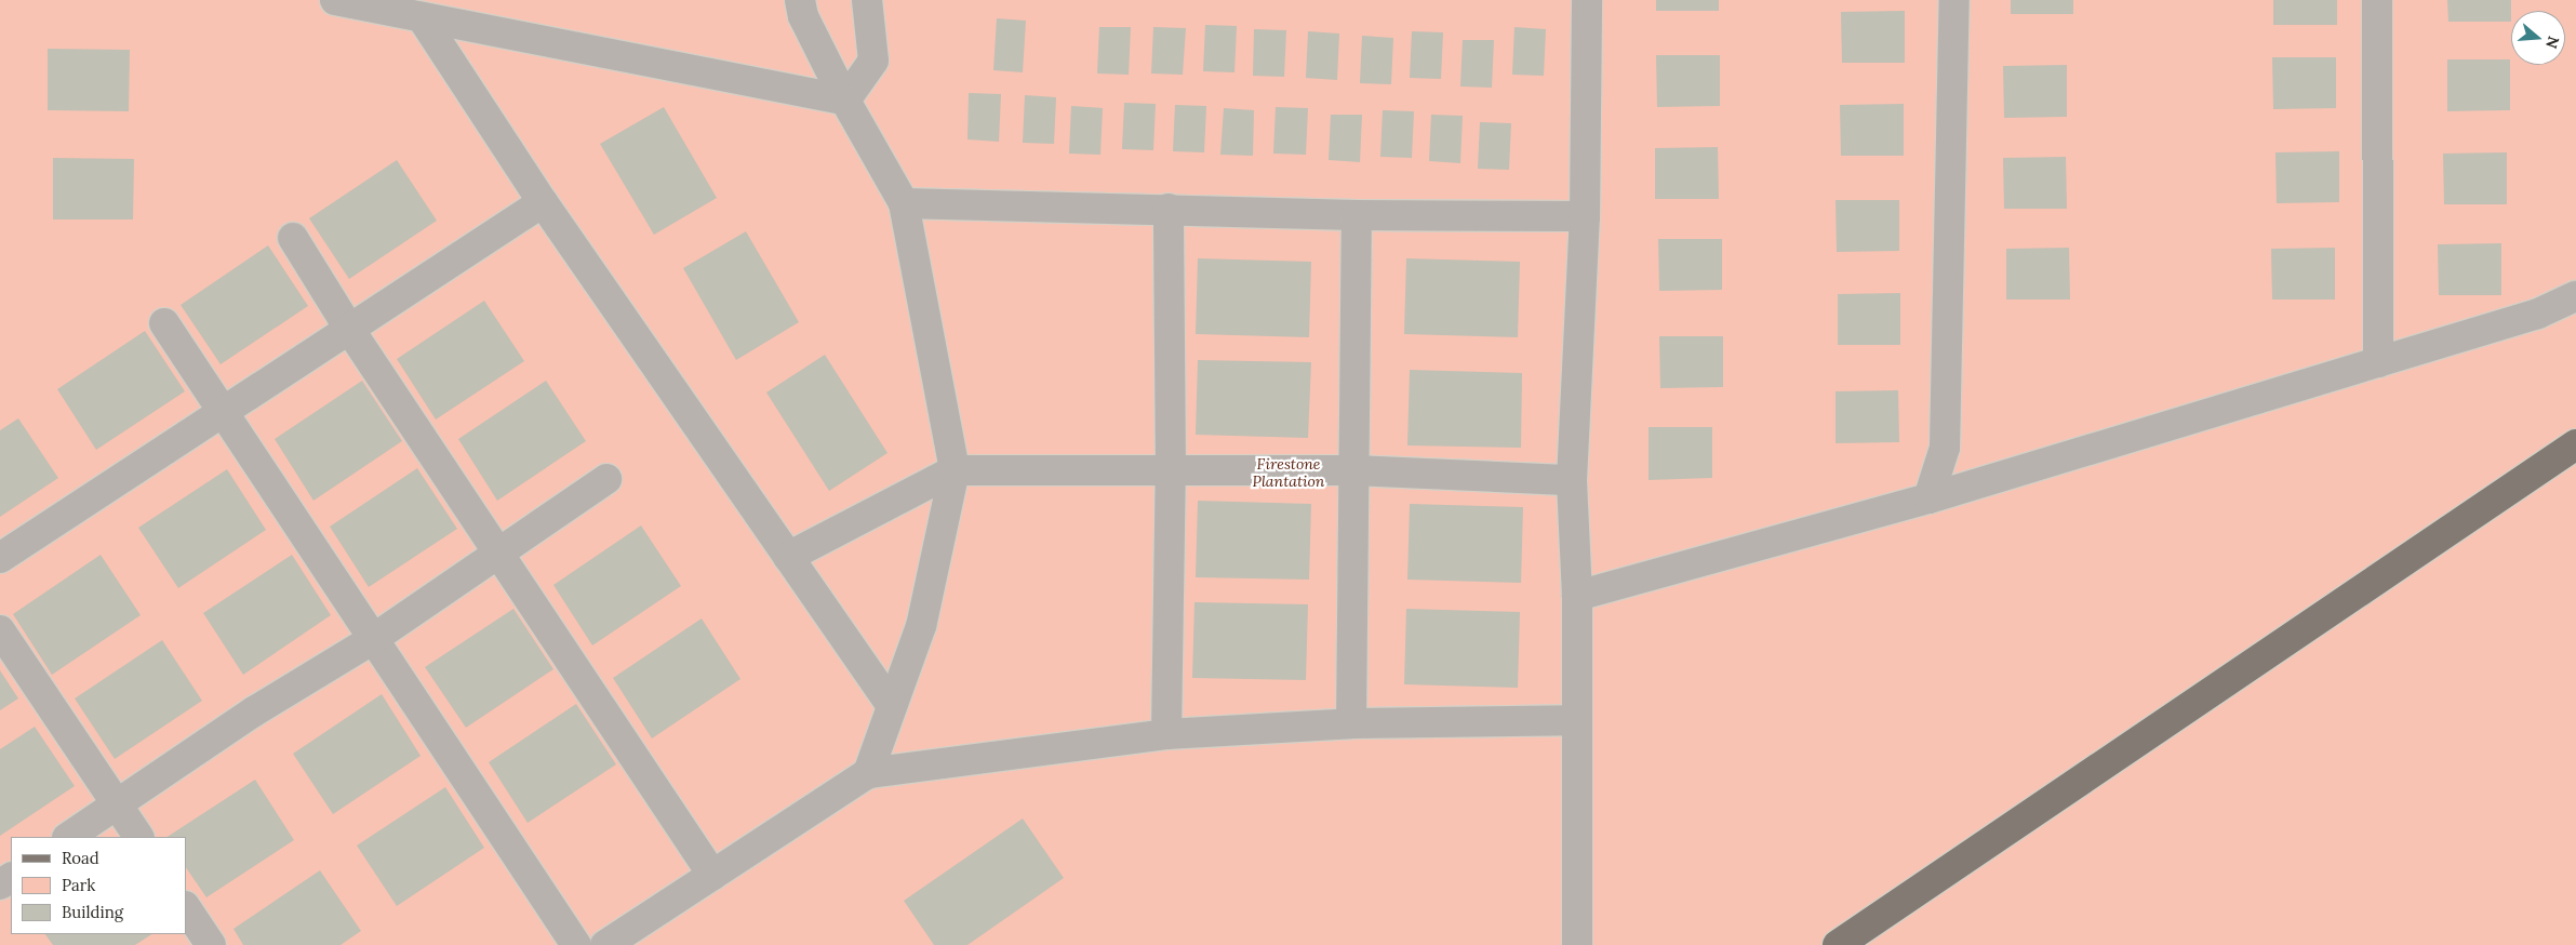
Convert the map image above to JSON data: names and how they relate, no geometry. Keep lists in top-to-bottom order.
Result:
{
  "parks": ["Firestone Plantation"],
  "legend": ["Road", "Park", "Building"],
  "north": "right"
}
